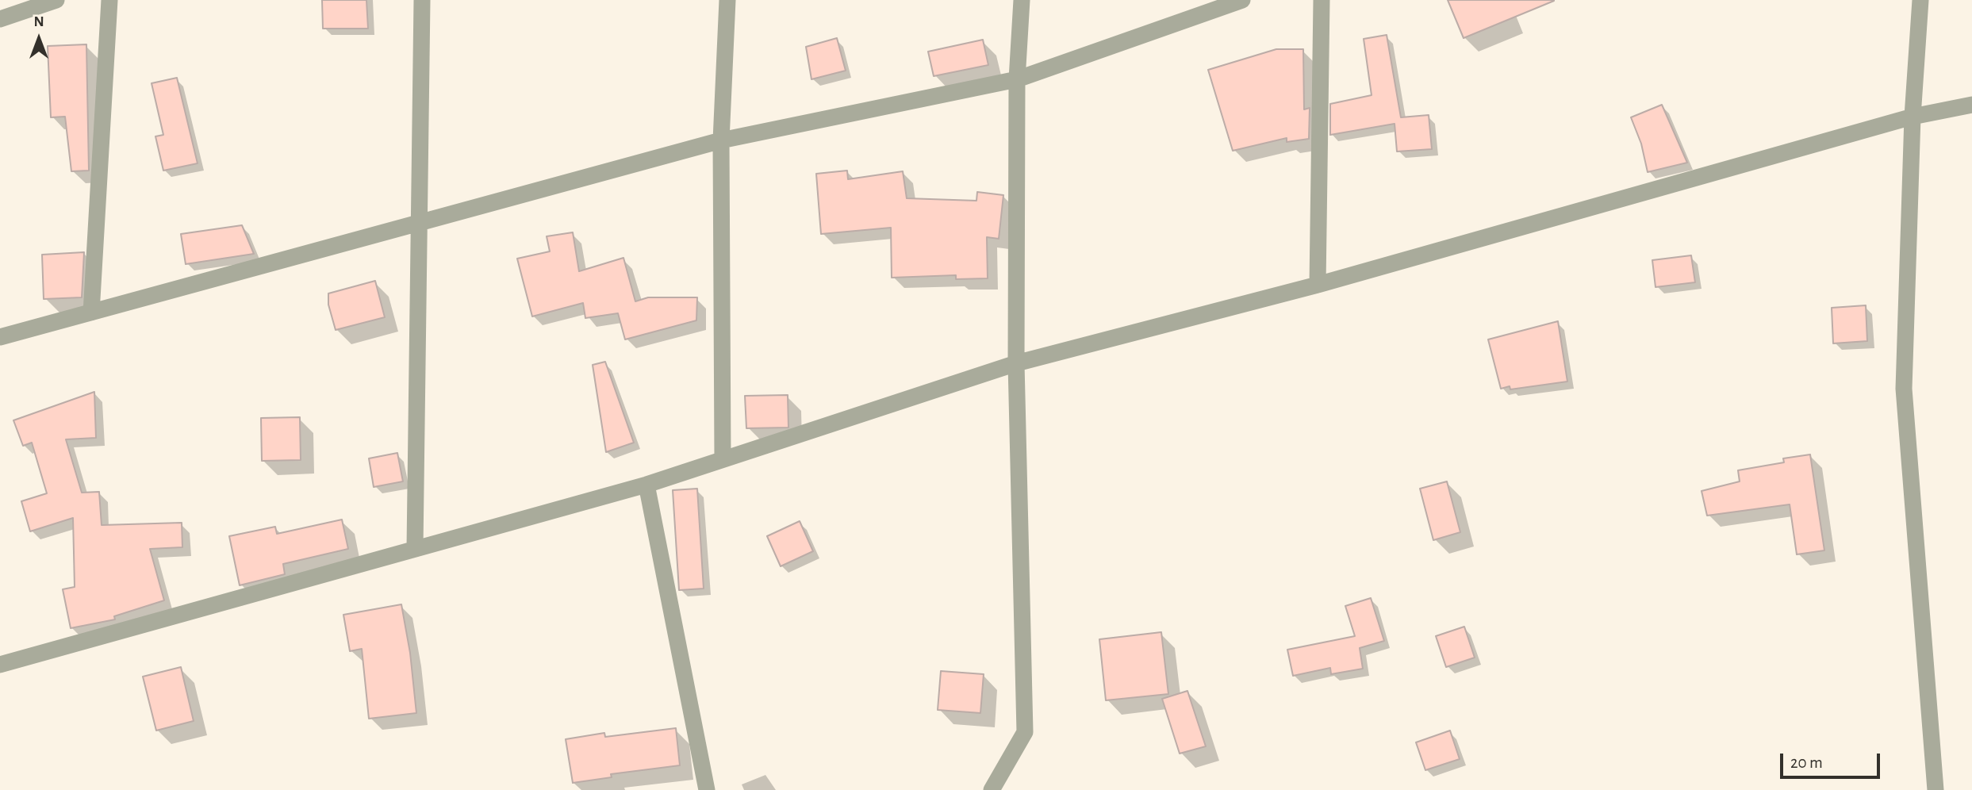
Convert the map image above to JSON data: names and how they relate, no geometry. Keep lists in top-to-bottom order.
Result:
{
  "scale_bar": "20 m",
  "north": "top"
}
